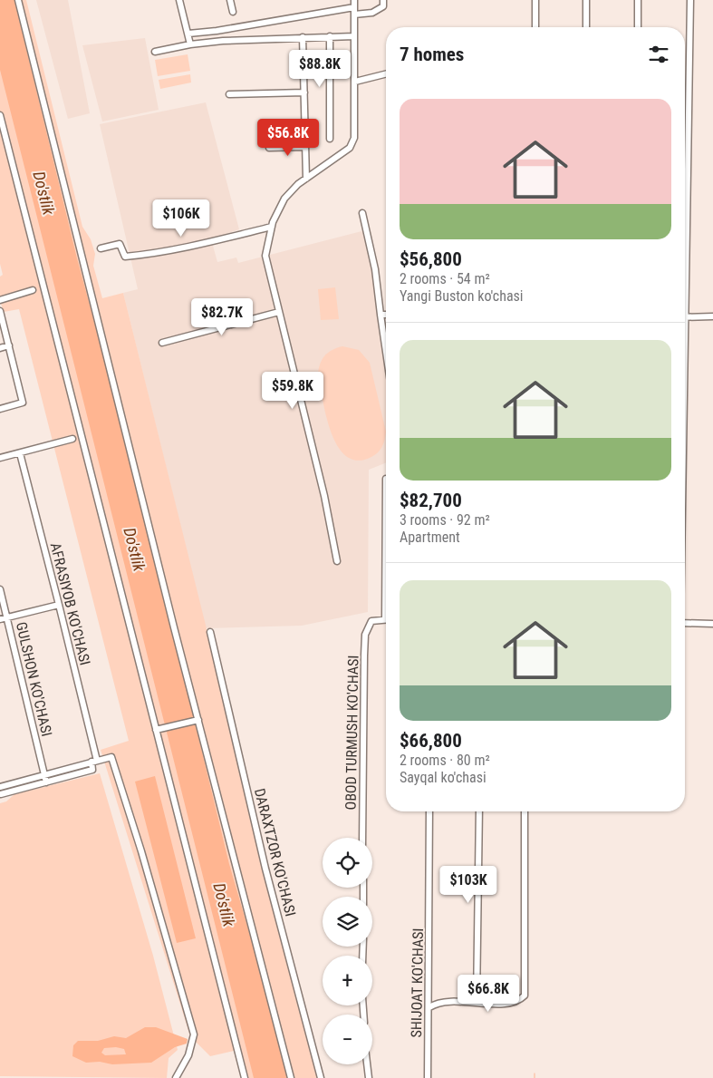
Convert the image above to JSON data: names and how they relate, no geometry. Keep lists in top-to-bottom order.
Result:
{
  "streets": {
    "street": [
      "AFRASIYOB KO'CHASI",
      "GULSHON KO'CHASI",
      "OBOD TURMUSH KO'CHASI",
      "DARAXTZOR KO'CHASI",
      "SHIJOAT KO'CHASI"
    ]
  },
  "water": ["Do'stlik"],
  "page": {
    "heading": "7 homes",
    "price": [
      "$88.8K",
      "$56.8K",
      "$106K",
      "$82.7K",
      "$59.8K",
      "$103K",
      "$66.8K"
    ],
    "list": [
      {
        "name": "$56,800",
        "note": "2 rooms · 54 m² · Yangi Buston ko'chasi"
      },
      {
        "name": "$82,700",
        "note": "3 rooms · 92 m² · Apartment"
      },
      {
        "name": "$66,800",
        "note": "2 rooms · 80 m² · Sayqal ko'chasi"
      }
    ],
    "map_buttons": ["+", "−"]
  }
}
